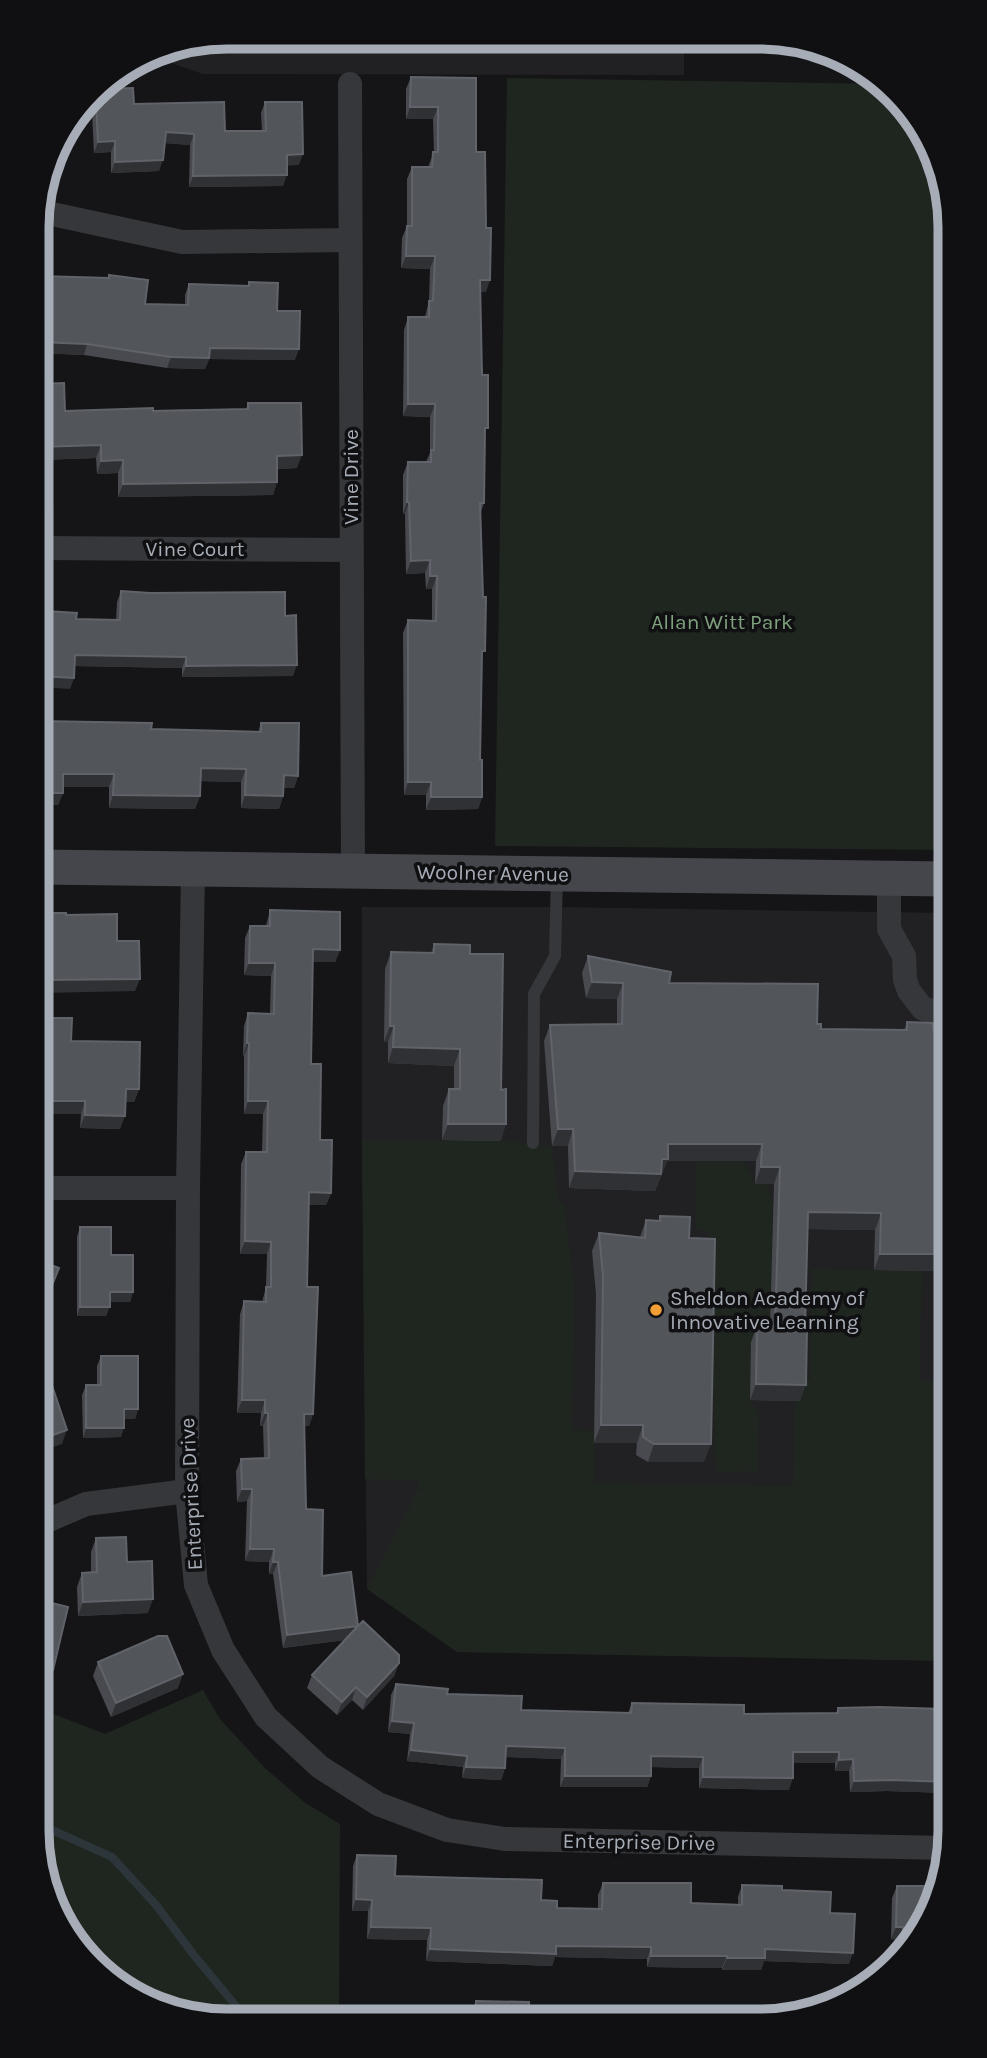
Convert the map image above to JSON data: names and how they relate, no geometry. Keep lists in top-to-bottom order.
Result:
{
  "streets": {
    "street": [
      "Vine Drive",
      "Vine Court",
      "Woolner Avenue",
      "Enterprise Drive"
    ]
  },
  "crossings": [
    ["Vine Drive", "Vine Court"],
    ["Vine Drive", "Woolner Avenue"],
    ["Woolner Avenue", "Enterprise Drive"]
  ],
  "parks": ["Allan Witt Park"],
  "places": ["Sheldon Academy of Innovative Learning"]
}
